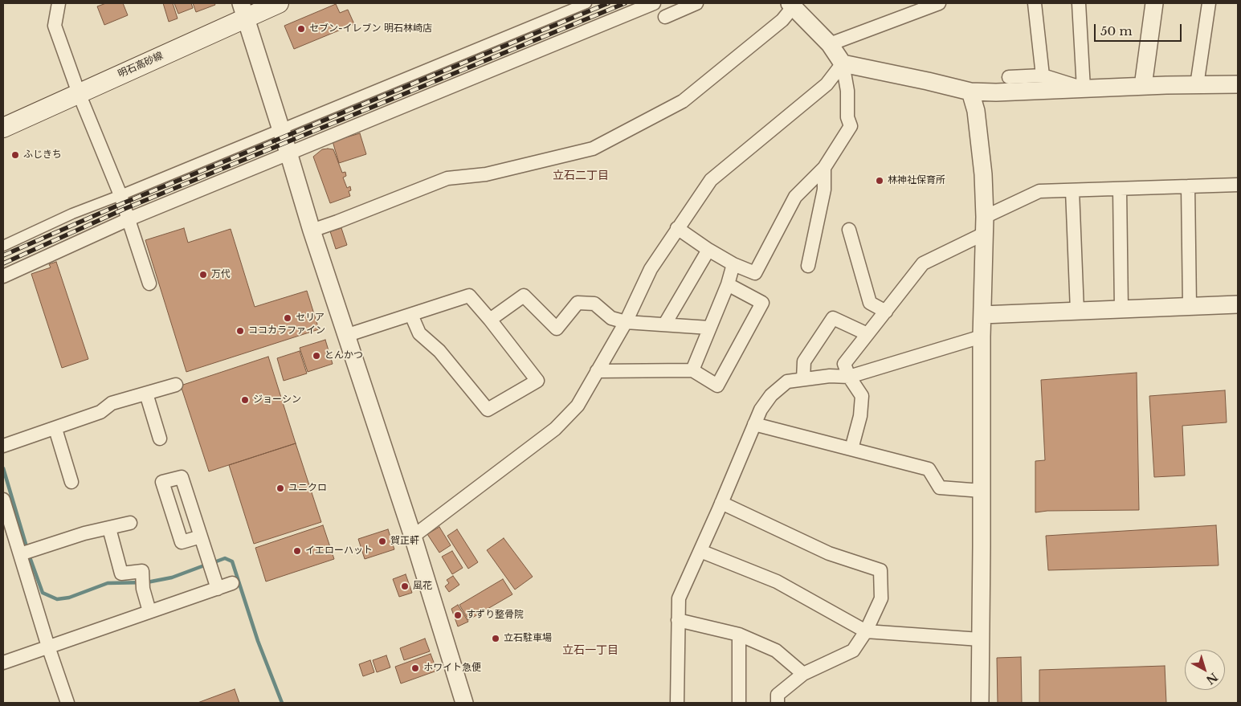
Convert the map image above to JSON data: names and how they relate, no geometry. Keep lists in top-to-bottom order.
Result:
{
  "streets": {
    "main road": ["明石高砂線"]
  },
  "districts": ["立石二丁目", "立石一丁目"],
  "places": [
    "セブン-イレブン 明石林崎店",
    "ふじきち",
    "林神社保育所",
    "万代",
    "セリア",
    "ココカラファイン",
    "とんかつ",
    "ジョーシン",
    "ユニクロ",
    "賀正軒",
    "イエローハット",
    "風花",
    "すずり整骨院",
    "立石駐車場",
    "ホワイト急便"
  ],
  "scale_bar": "50 m",
  "north": "bottom right"
}
